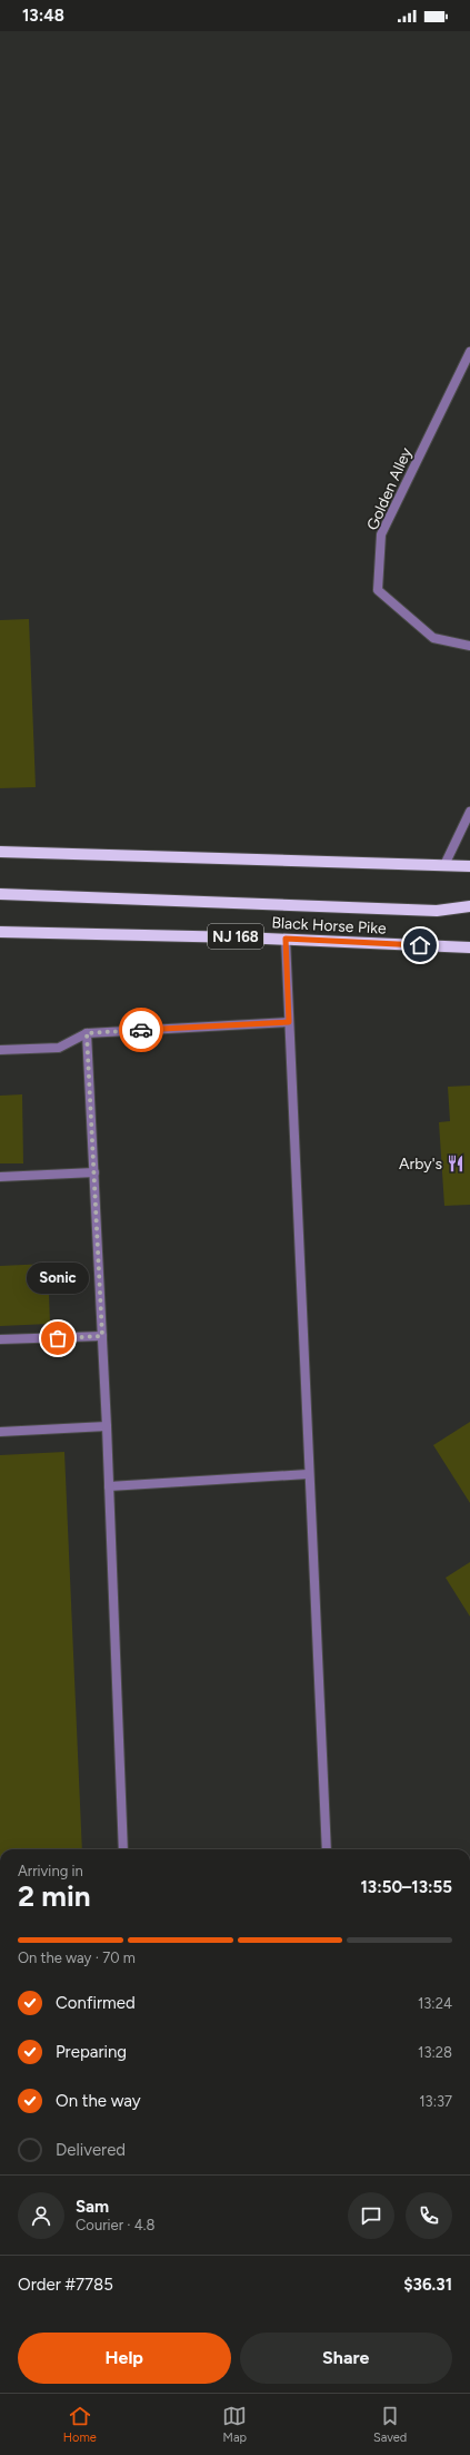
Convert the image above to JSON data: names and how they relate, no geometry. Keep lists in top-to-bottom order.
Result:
{
  "streets": {
    "main road": ["Black Horse Pike", "NJ 168"],
    "street": ["Golden Alley"]
  },
  "places": {
    "restaurant": ["Arby's"],
    "other": ["Sonic"]
  },
  "page": {
    "status": "13:48",
    "bubble": "Sonic",
    "heading": ["2 min", "Arriving in", "13:50–13:55"],
    "panel": [
      "Sam",
      "Courier · 4.8",
      "Order #7785",
      "$36.31"
    ],
    "bar": "On the way · 70 m",
    "list": [
      ["Confirmed", "13:24"],
      ["Preparing", "13:28"],
      ["On the way", "13:37"],
      "Delivered"
    ],
    "buttons": ["Help", "Share"],
    "tabs": ["Home", "Map", "Saved"]
  }
}
